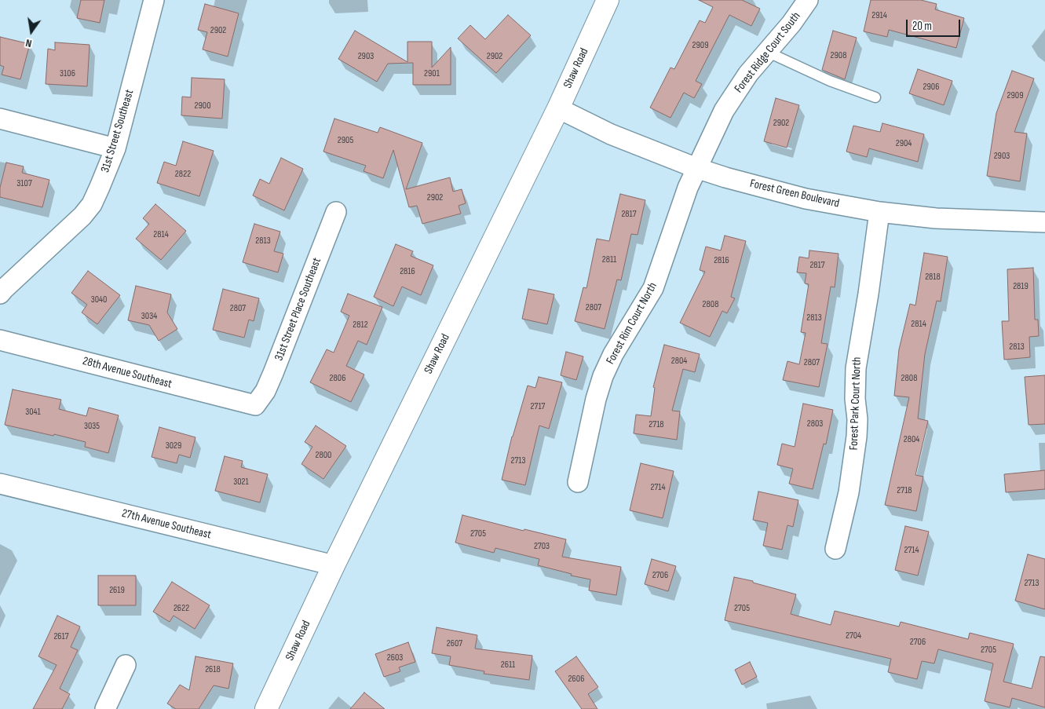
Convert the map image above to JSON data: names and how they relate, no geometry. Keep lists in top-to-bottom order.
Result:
{
  "streets": {
    "main road": ["Shaw Road"],
    "street": [
      "Forest Ridge Court South",
      "31st Street Southeast",
      "Forest Green Boulevard",
      "31st Street Place Southeast",
      "Forest Rim Court North",
      "28th Avenue Southeast",
      "Forest Park Court North",
      "27th Avenue Southeast"
    ]
  },
  "crossings": [
    ["Forest Ridge Court South", "Forest Green Boulevard"],
    ["Forest Ridge Court South", "Forest Rim Court North"],
    ["Shaw Road", "Forest Green Boulevard"],
    ["Shaw Road", "27th Avenue Southeast"],
    ["Forest Green Boulevard", "Forest Rim Court North"],
    ["Forest Green Boulevard", "Forest Park Court North"],
    ["31st Street Place Southeast", "28th Avenue Southeast"]
  ],
  "house_numbers": [
    "2914",
    "2902",
    "2909",
    "2908",
    "2903",
    "2902",
    "3106",
    "2901",
    "2906",
    "2909",
    "2900",
    "2902",
    "2905",
    "2904",
    "2903",
    "2822",
    "3107",
    "2902",
    "2817",
    "2814",
    "2813",
    "2811",
    "2816",
    "2817",
    "2816",
    "2818",
    "2819",
    "3040",
    "2808",
    "2807",
    "2807",
    "3034",
    "2813",
    "2814",
    "2812",
    "2813",
    "2804",
    "2807",
    "2806",
    "2808",
    "2717",
    "3041",
    "2803",
    "2718",
    "3035",
    "2804",
    "3029",
    "2800",
    "2713",
    "3021",
    "2714",
    "2718",
    "2705",
    "2703",
    "2714",
    "2706",
    "2713",
    "2619",
    "2622",
    "2705",
    "2704",
    "2617",
    "2706",
    "2607",
    "2705",
    "2603",
    "2611",
    "2618",
    "2606"
  ],
  "scale_bar": "20 m",
  "north": "bottom"
}
